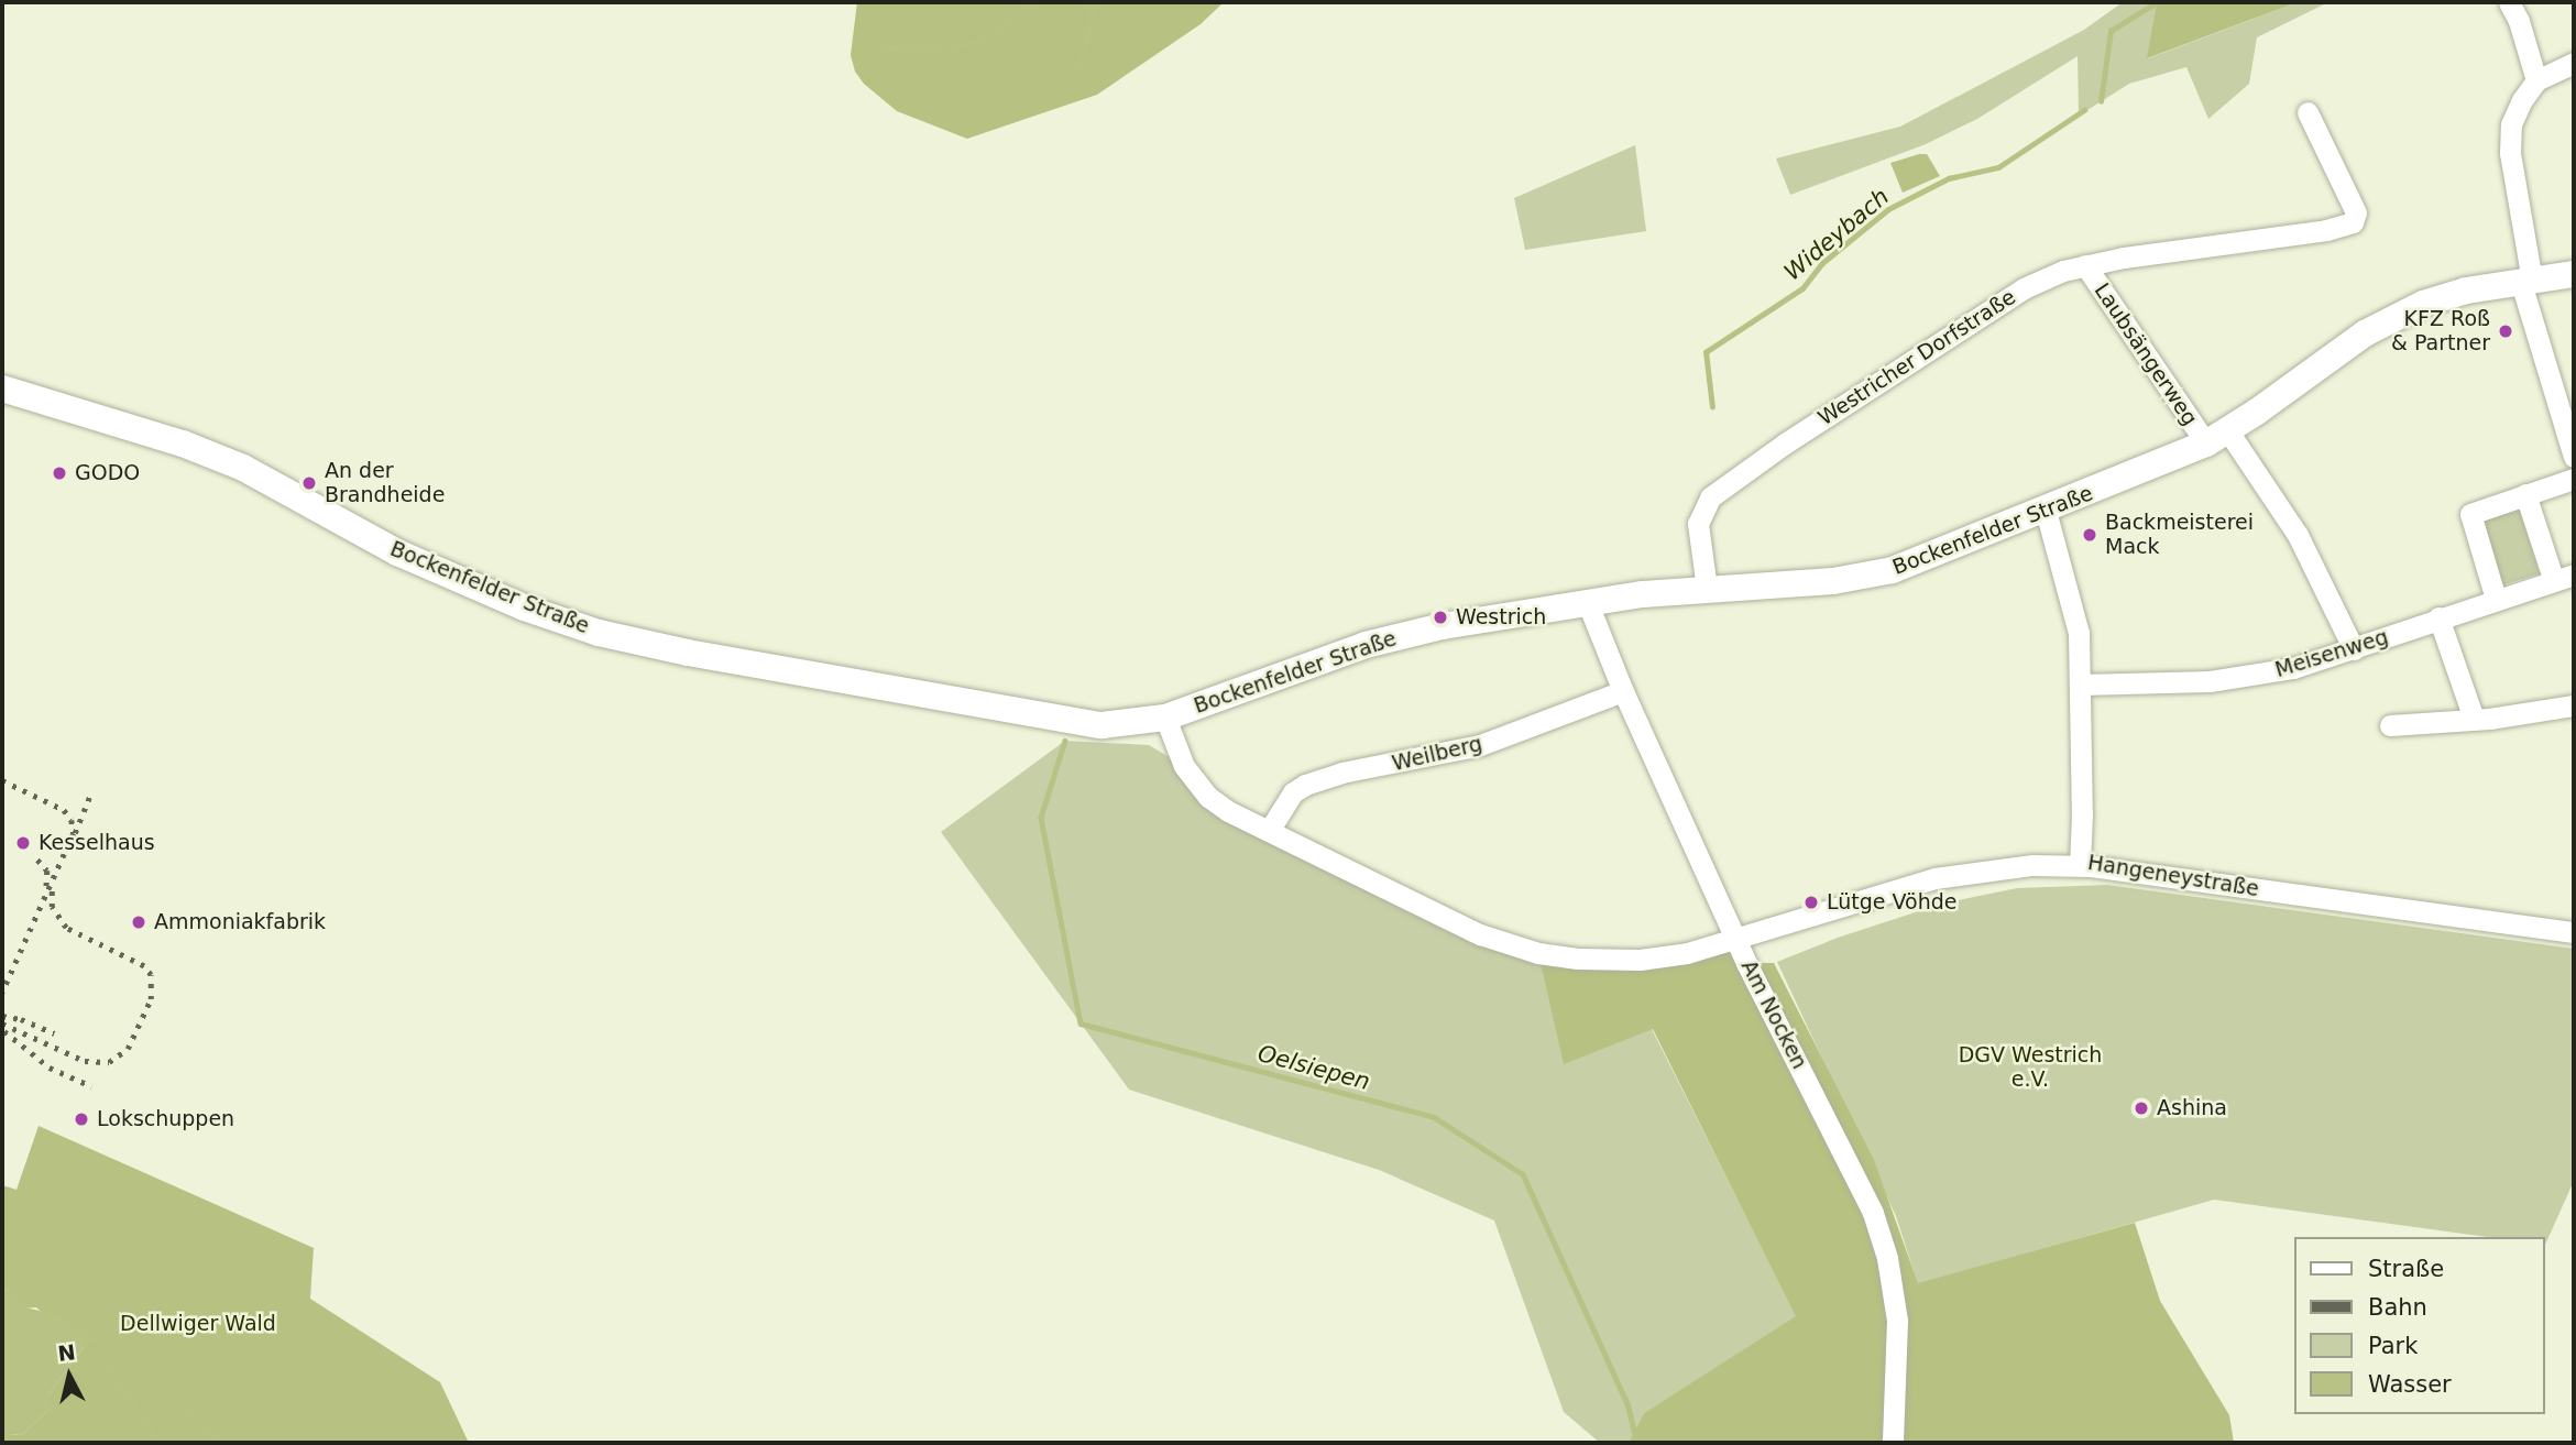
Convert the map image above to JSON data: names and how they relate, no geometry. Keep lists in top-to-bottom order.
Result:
{
  "streets": {
    "main road": ["Bockenfelder Straße"],
    "street": [
      "Laubsängerweg",
      "Westricher Dorfstraße",
      "Meisenweg",
      "Weilberg",
      "Hangeneystraße",
      "Am Nocken"
    ]
  },
  "crossings": [
    ["Laubsängerweg", "Westricher Dorfstraße"],
    ["Laubsängerweg", "Bockenfelder Straße"],
    ["Laubsängerweg", "Meisenweg"],
    ["Westricher Dorfstraße", "Bockenfelder Straße"],
    ["Bockenfelder Straße", "Hangeneystraße"],
    ["Bockenfelder Straße", "Am Nocken"],
    ["Meisenweg", "Hangeneystraße"],
    ["Weilberg", "Am Nocken"]
  ],
  "water": ["Wideybach", "Oelsiepen"],
  "parks": ["DGV Westrich e.V.", "Dellwiger Wald"],
  "places": [
    "KFZ Roß & Partner",
    "GODO",
    "An der Brandheide",
    "Backmeisterei Mack",
    "Westrich",
    "Kesselhaus",
    "Lütge Vöhde",
    "Ammoniakfabrik",
    "Ashina",
    "Lokschuppen"
  ],
  "legend": [
    "Straße",
    "Bahn",
    "Park",
    "Wasser"
  ],
  "north": "top"
}
